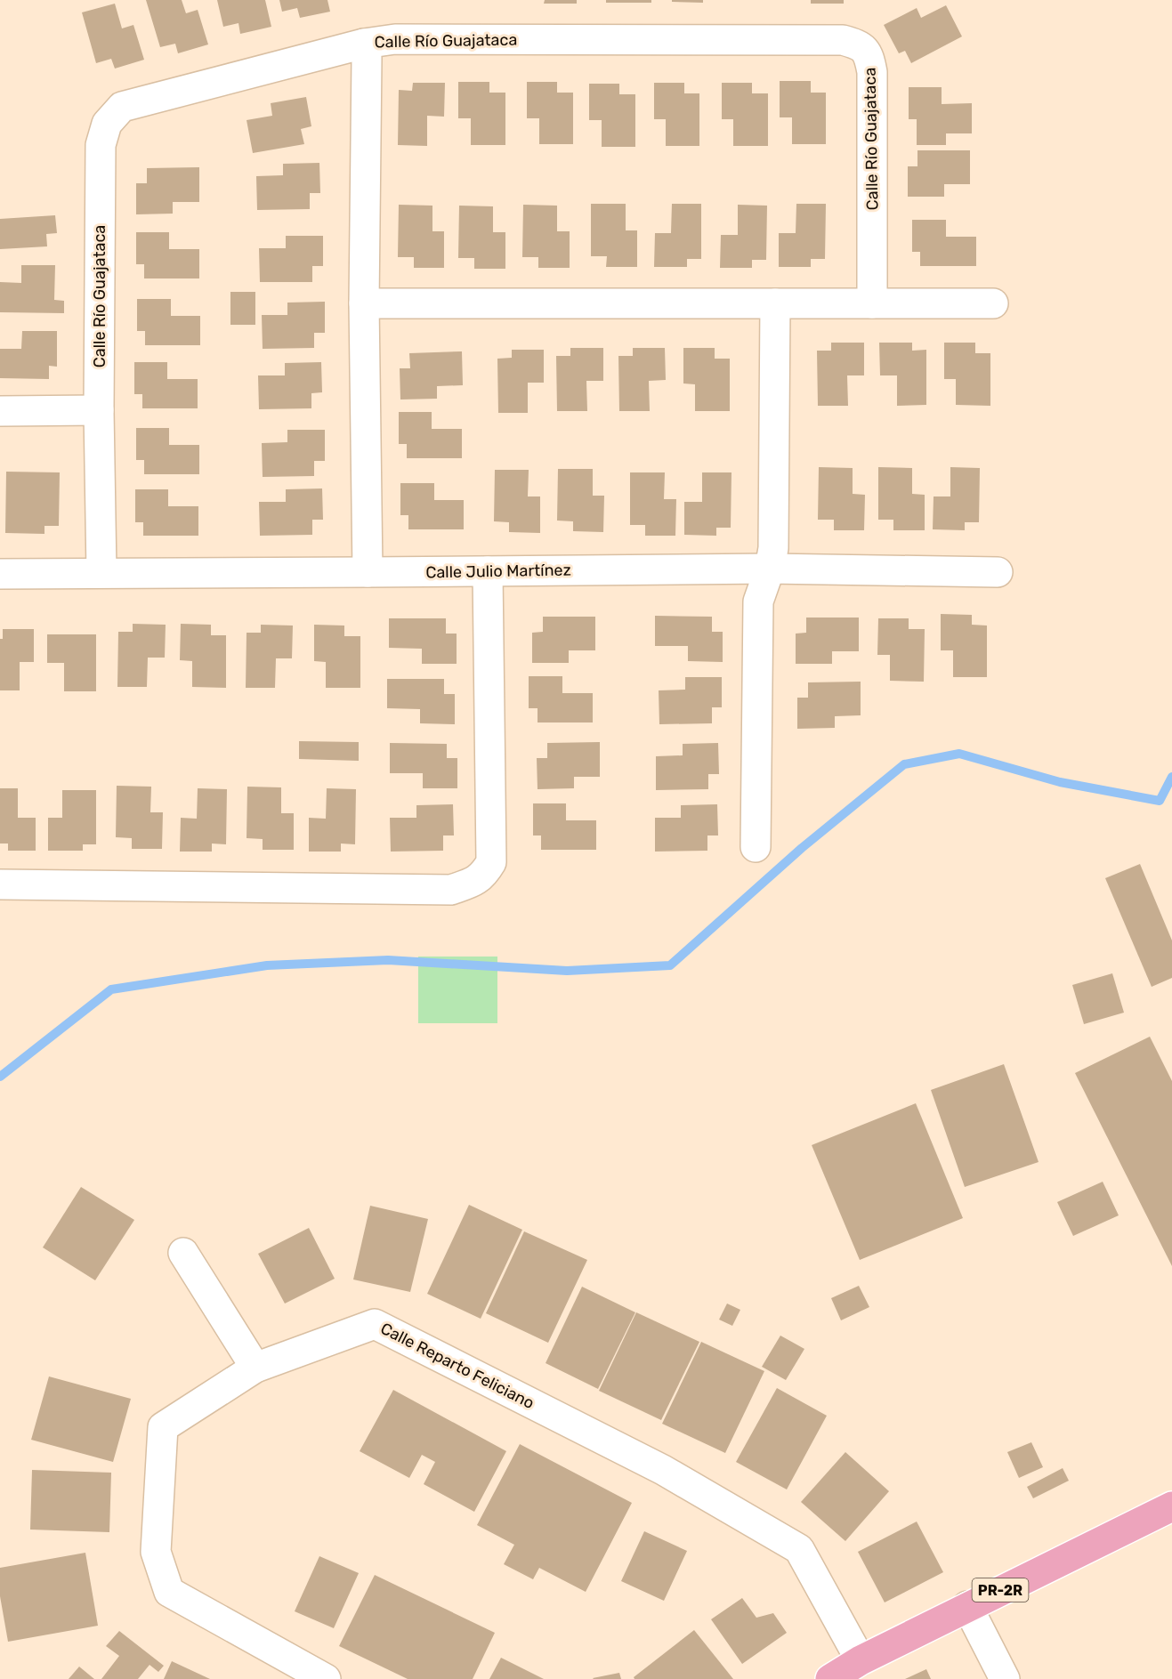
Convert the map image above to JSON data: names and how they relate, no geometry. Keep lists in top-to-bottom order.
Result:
{
  "streets": {
    "main road": ["PR-2R"],
    "street": ["Calle Río Guajataca", "Calle Julio Martínez", "Calle Reparto Feliciano"]
  },
  "crossings": [
    ["Calle Río Guajataca", "Calle Julio Martínez"],
    ["Calle Reparto Feliciano", "PR-2R"]
  ]
}
